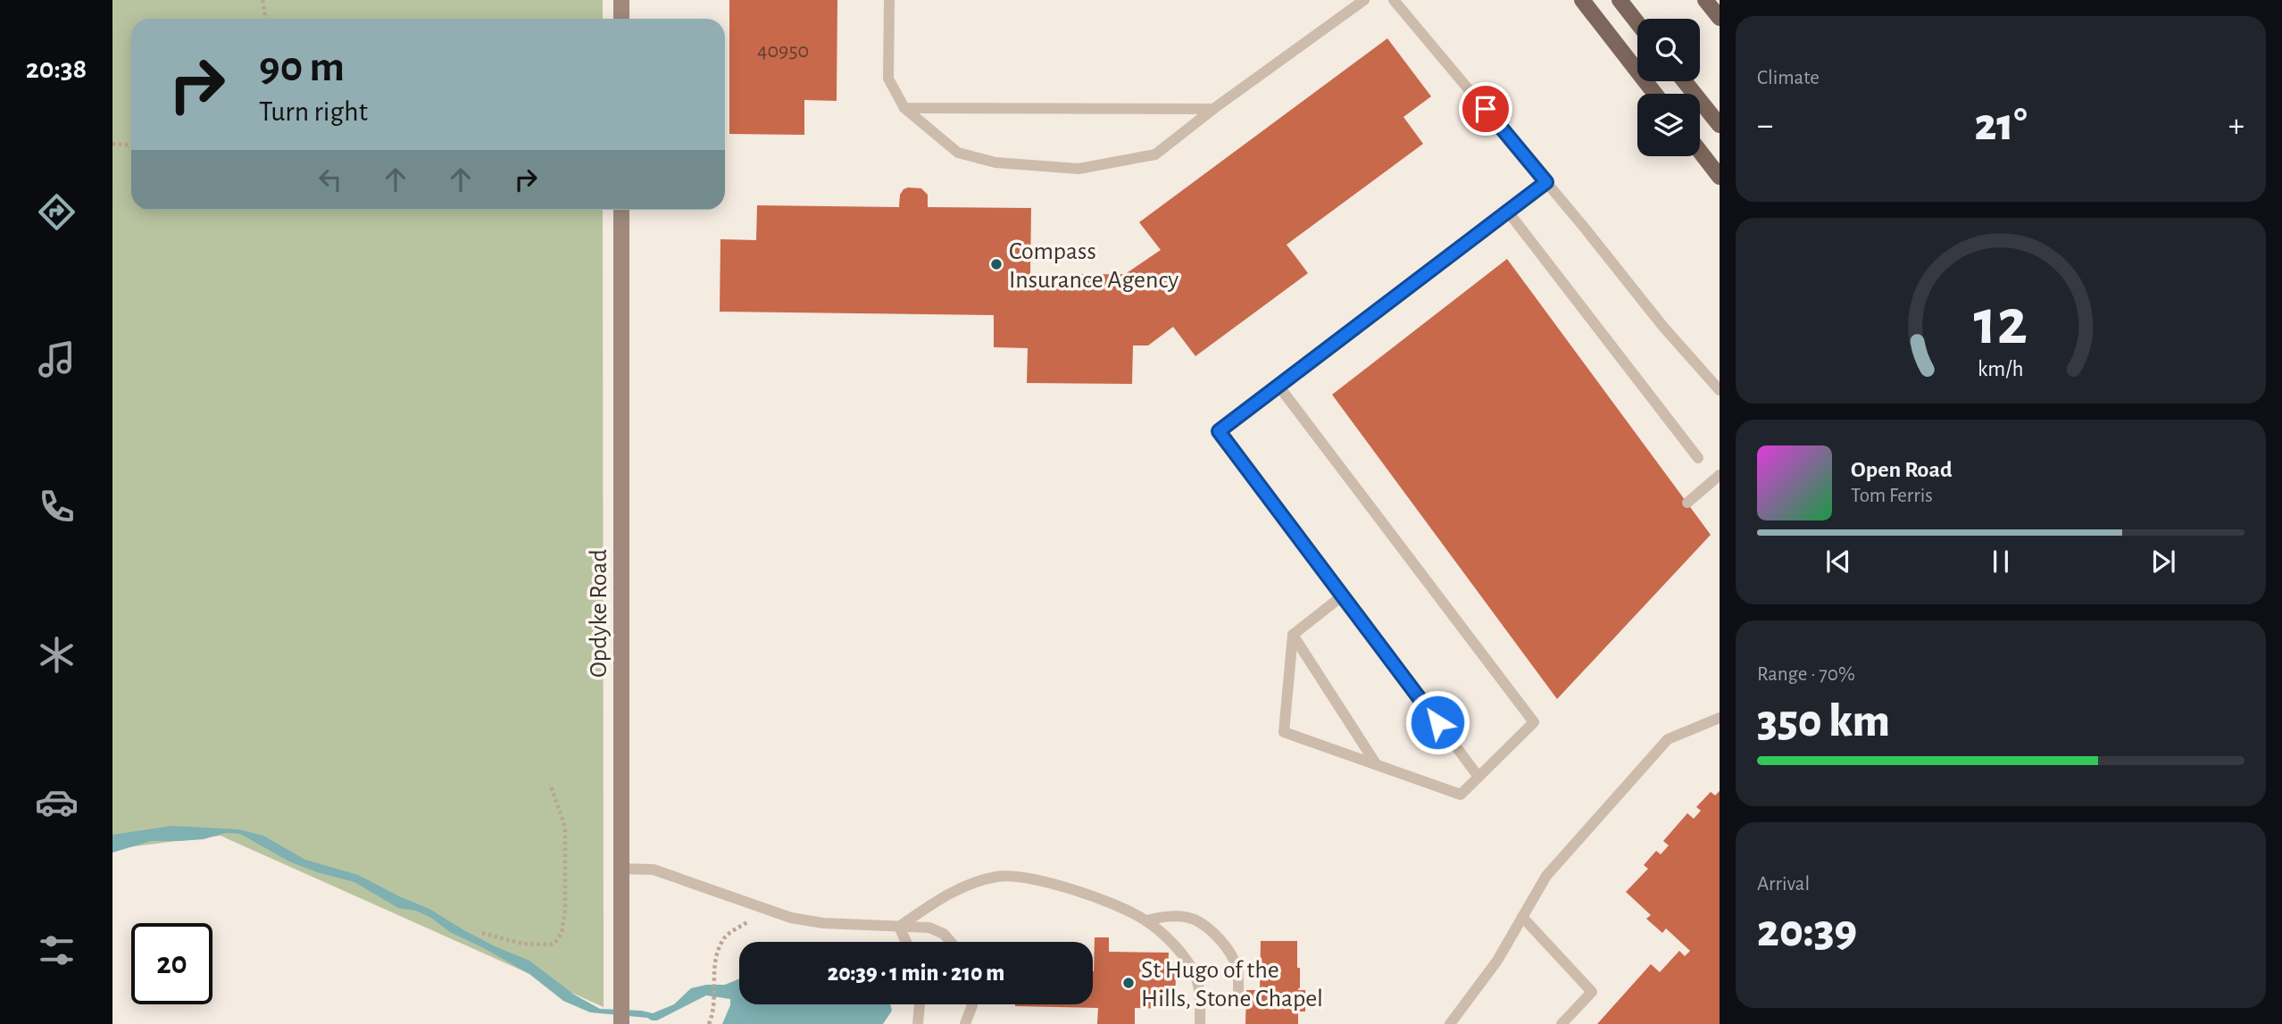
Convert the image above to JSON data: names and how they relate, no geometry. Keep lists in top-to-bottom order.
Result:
{
  "streets": {
    "main road": ["Opdyke Road"]
  },
  "places": ["Compass Insurance Agency", "St Hugo of the Hills, Stone Chapel"],
  "house_numbers": ["40950"],
  "page": {
    "tabs": "20:38",
    "tile": [
      "Climate",
      ["Range · 70%", "350 km"],
      ["Arrival", "20:39"]
    ],
    "turn": ["90 m", "Turn right"],
    "heat": ["−", "21°", "+"],
    "song": ["Open Road", "Tom Ferris"],
    "limit": "20",
    "trip": "20:39 · 1 min · 210 m",
    "gauge": ["12", "km/h"]
  }
}
